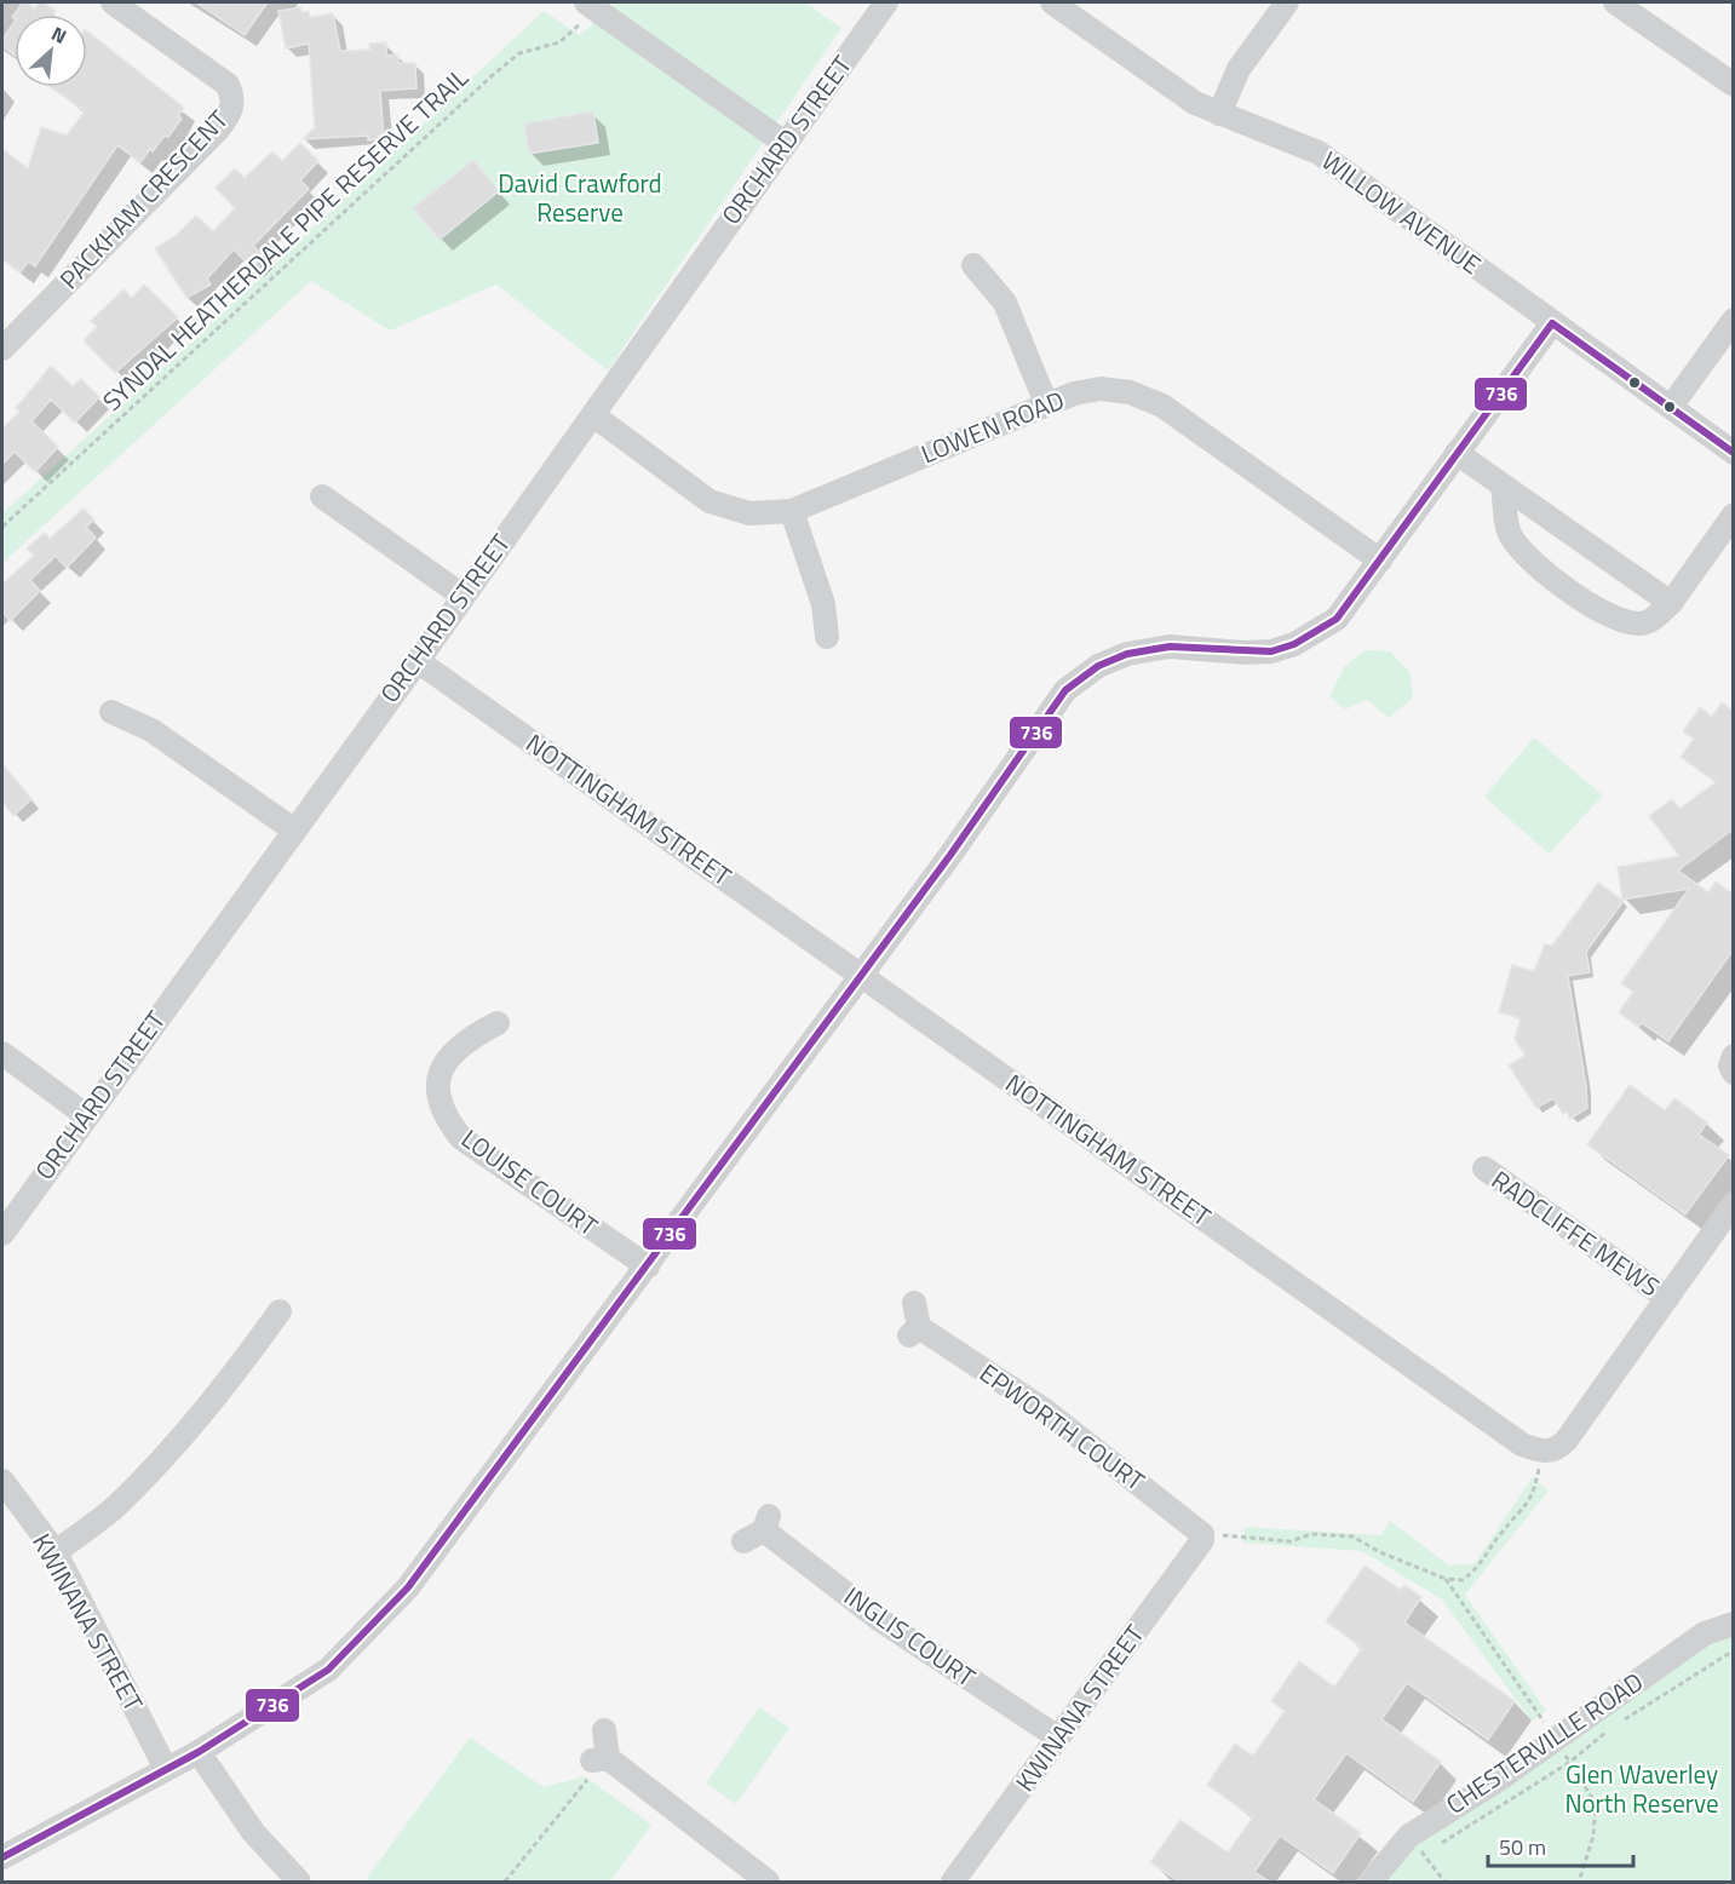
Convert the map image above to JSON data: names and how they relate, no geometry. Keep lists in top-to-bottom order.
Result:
{
  "streets": {
    "street": [
      "ORCHARD STREET",
      "PACKHAM CRESCENT",
      "WILLOW AVENUE",
      "LOWEN ROAD",
      "NOTTINGHAM STREET",
      "LOUISE COURT",
      "RADCLIFFE MEWS",
      "EPWORTH COURT",
      "KWINANA STREET",
      "INGLIS COURT",
      "CHESTERVILLE ROAD"
    ],
    "path": ["SYNDAL HEATHERDALE PIPE RESERVE TRAIL"]
  },
  "crossings": [
    ["ORCHARD STREET", "LOWEN ROAD"],
    ["ORCHARD STREET", "NOTTINGHAM STREET"],
    ["EPWORTH COURT", "KWINANA STREET"],
    ["KWINANA STREET", "INGLIS COURT"]
  ],
  "parks": ["David Crawford Reserve", "Glen Waverley North Reserve"],
  "lines": ["transit line 736"],
  "scale_bar": "50 m",
  "north": "top right"
}
